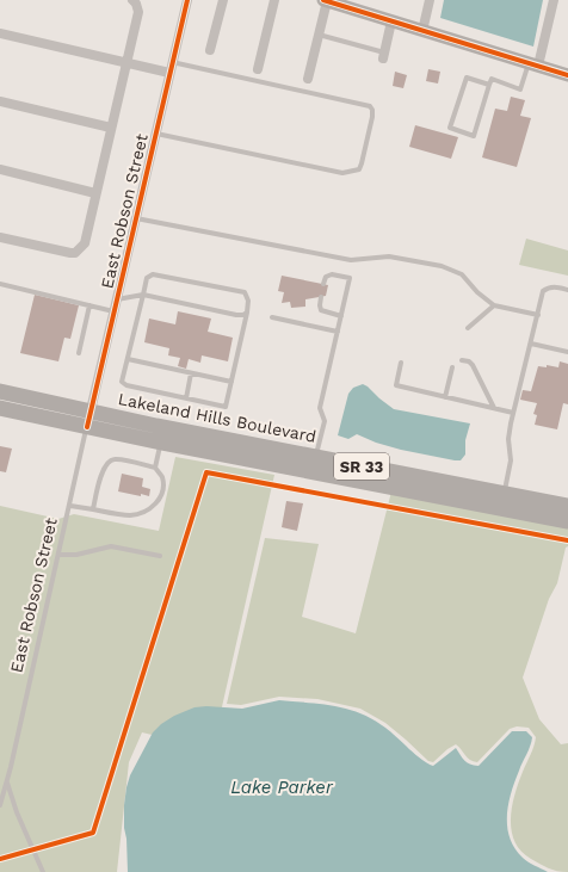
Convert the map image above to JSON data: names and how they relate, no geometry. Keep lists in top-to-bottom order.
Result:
{
  "streets": {
    "main road": ["Lakeland Hills Boulevard", "SR 33"],
    "street": ["East Robson Street"]
  },
  "crossings": [
    ["East Robson Street", "Lakeland Hills Boulevard"]
  ],
  "water": ["Lake Parker"]
}
